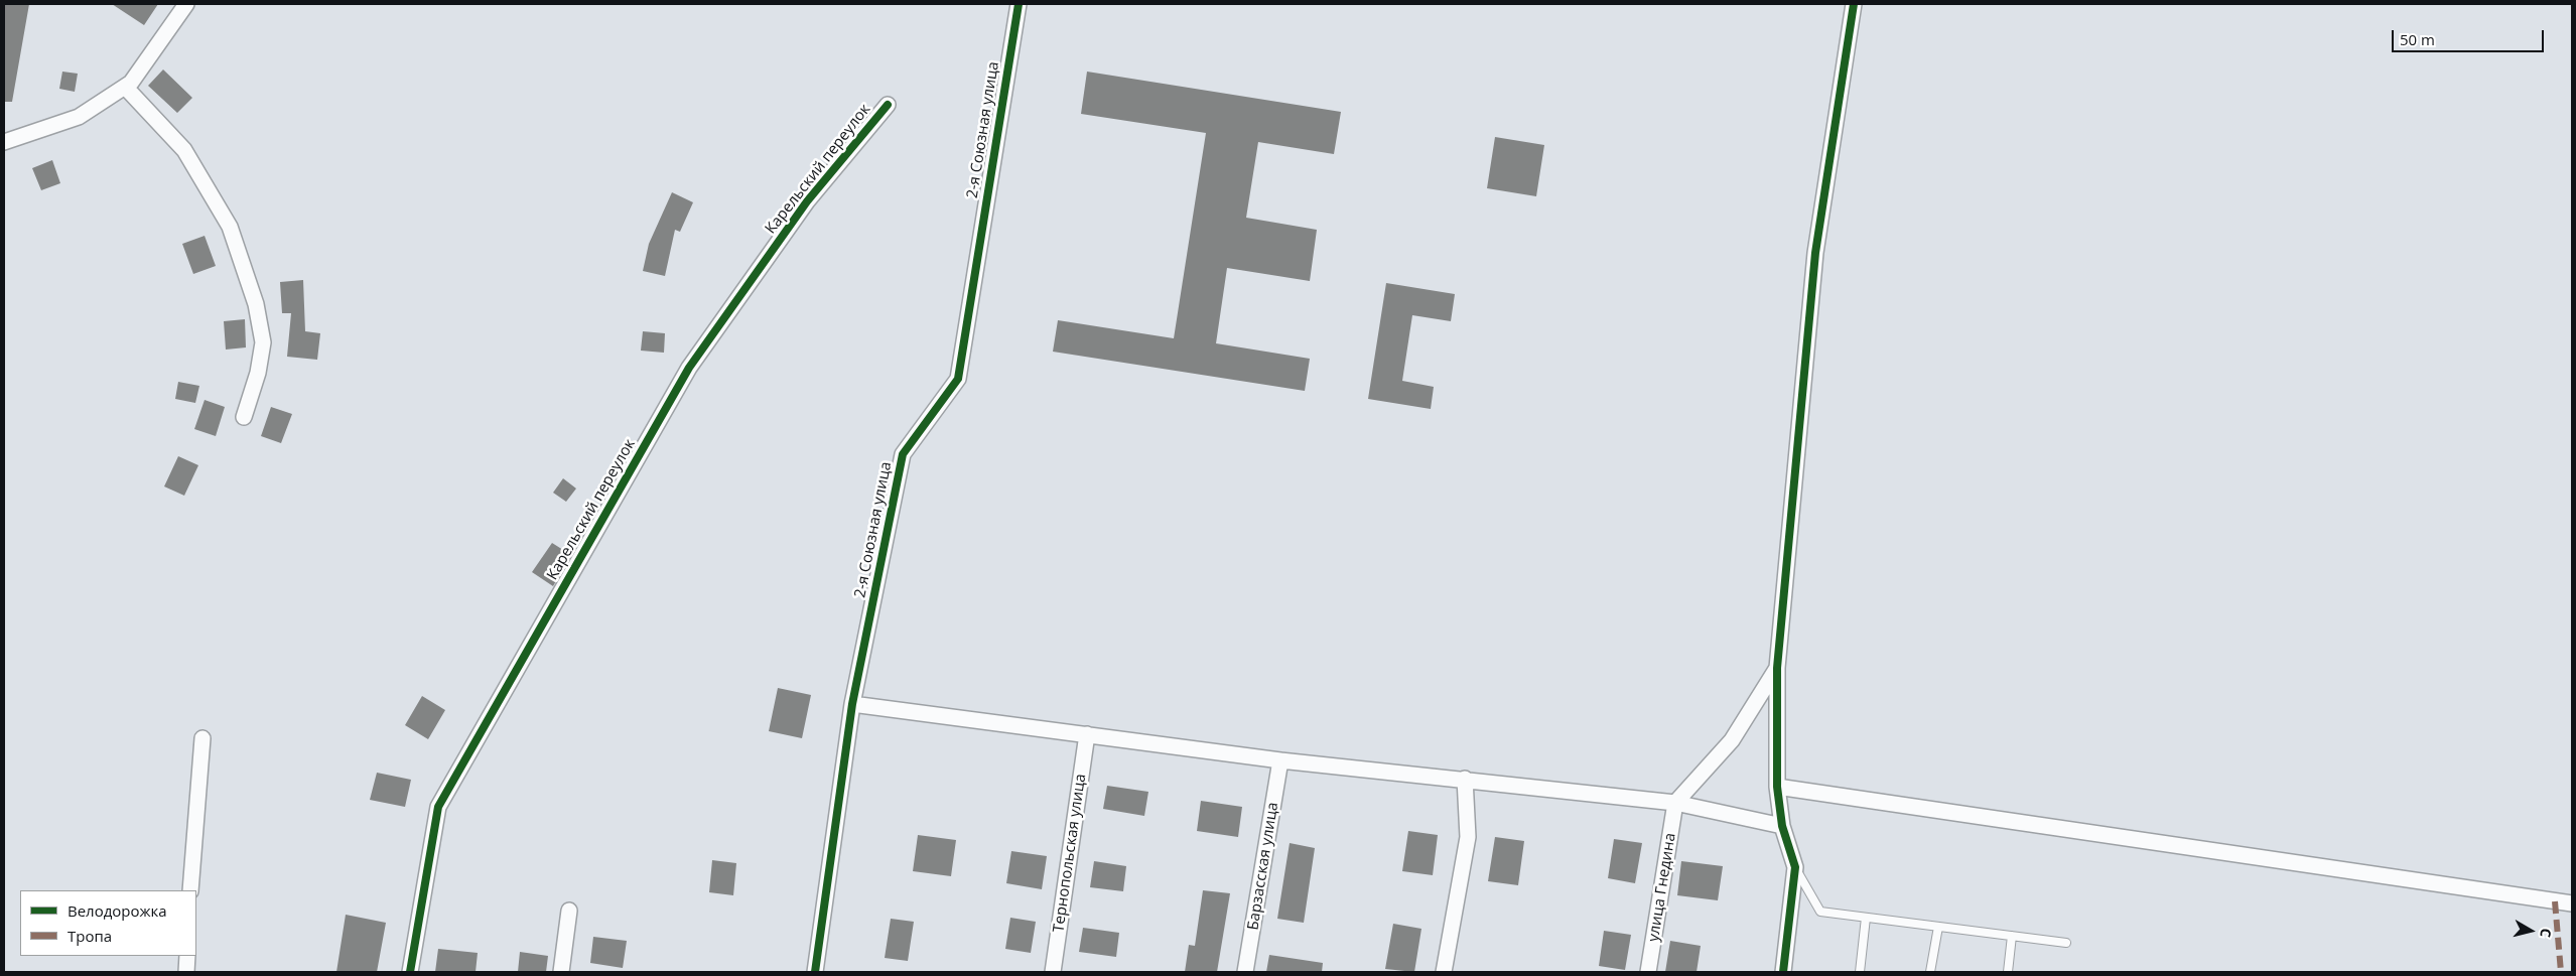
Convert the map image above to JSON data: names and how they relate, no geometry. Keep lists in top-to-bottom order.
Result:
{
  "streets": {
    "street": [
      "2-я Союзная улица",
      "Карельский переулок",
      "Тернопольская улица",
      "Барзасская улица",
      "улица Гнедина"
    ]
  },
  "legend": ["Велодорожка", "Тропа"],
  "scale_bar": "50 m",
  "north": "right"
}
